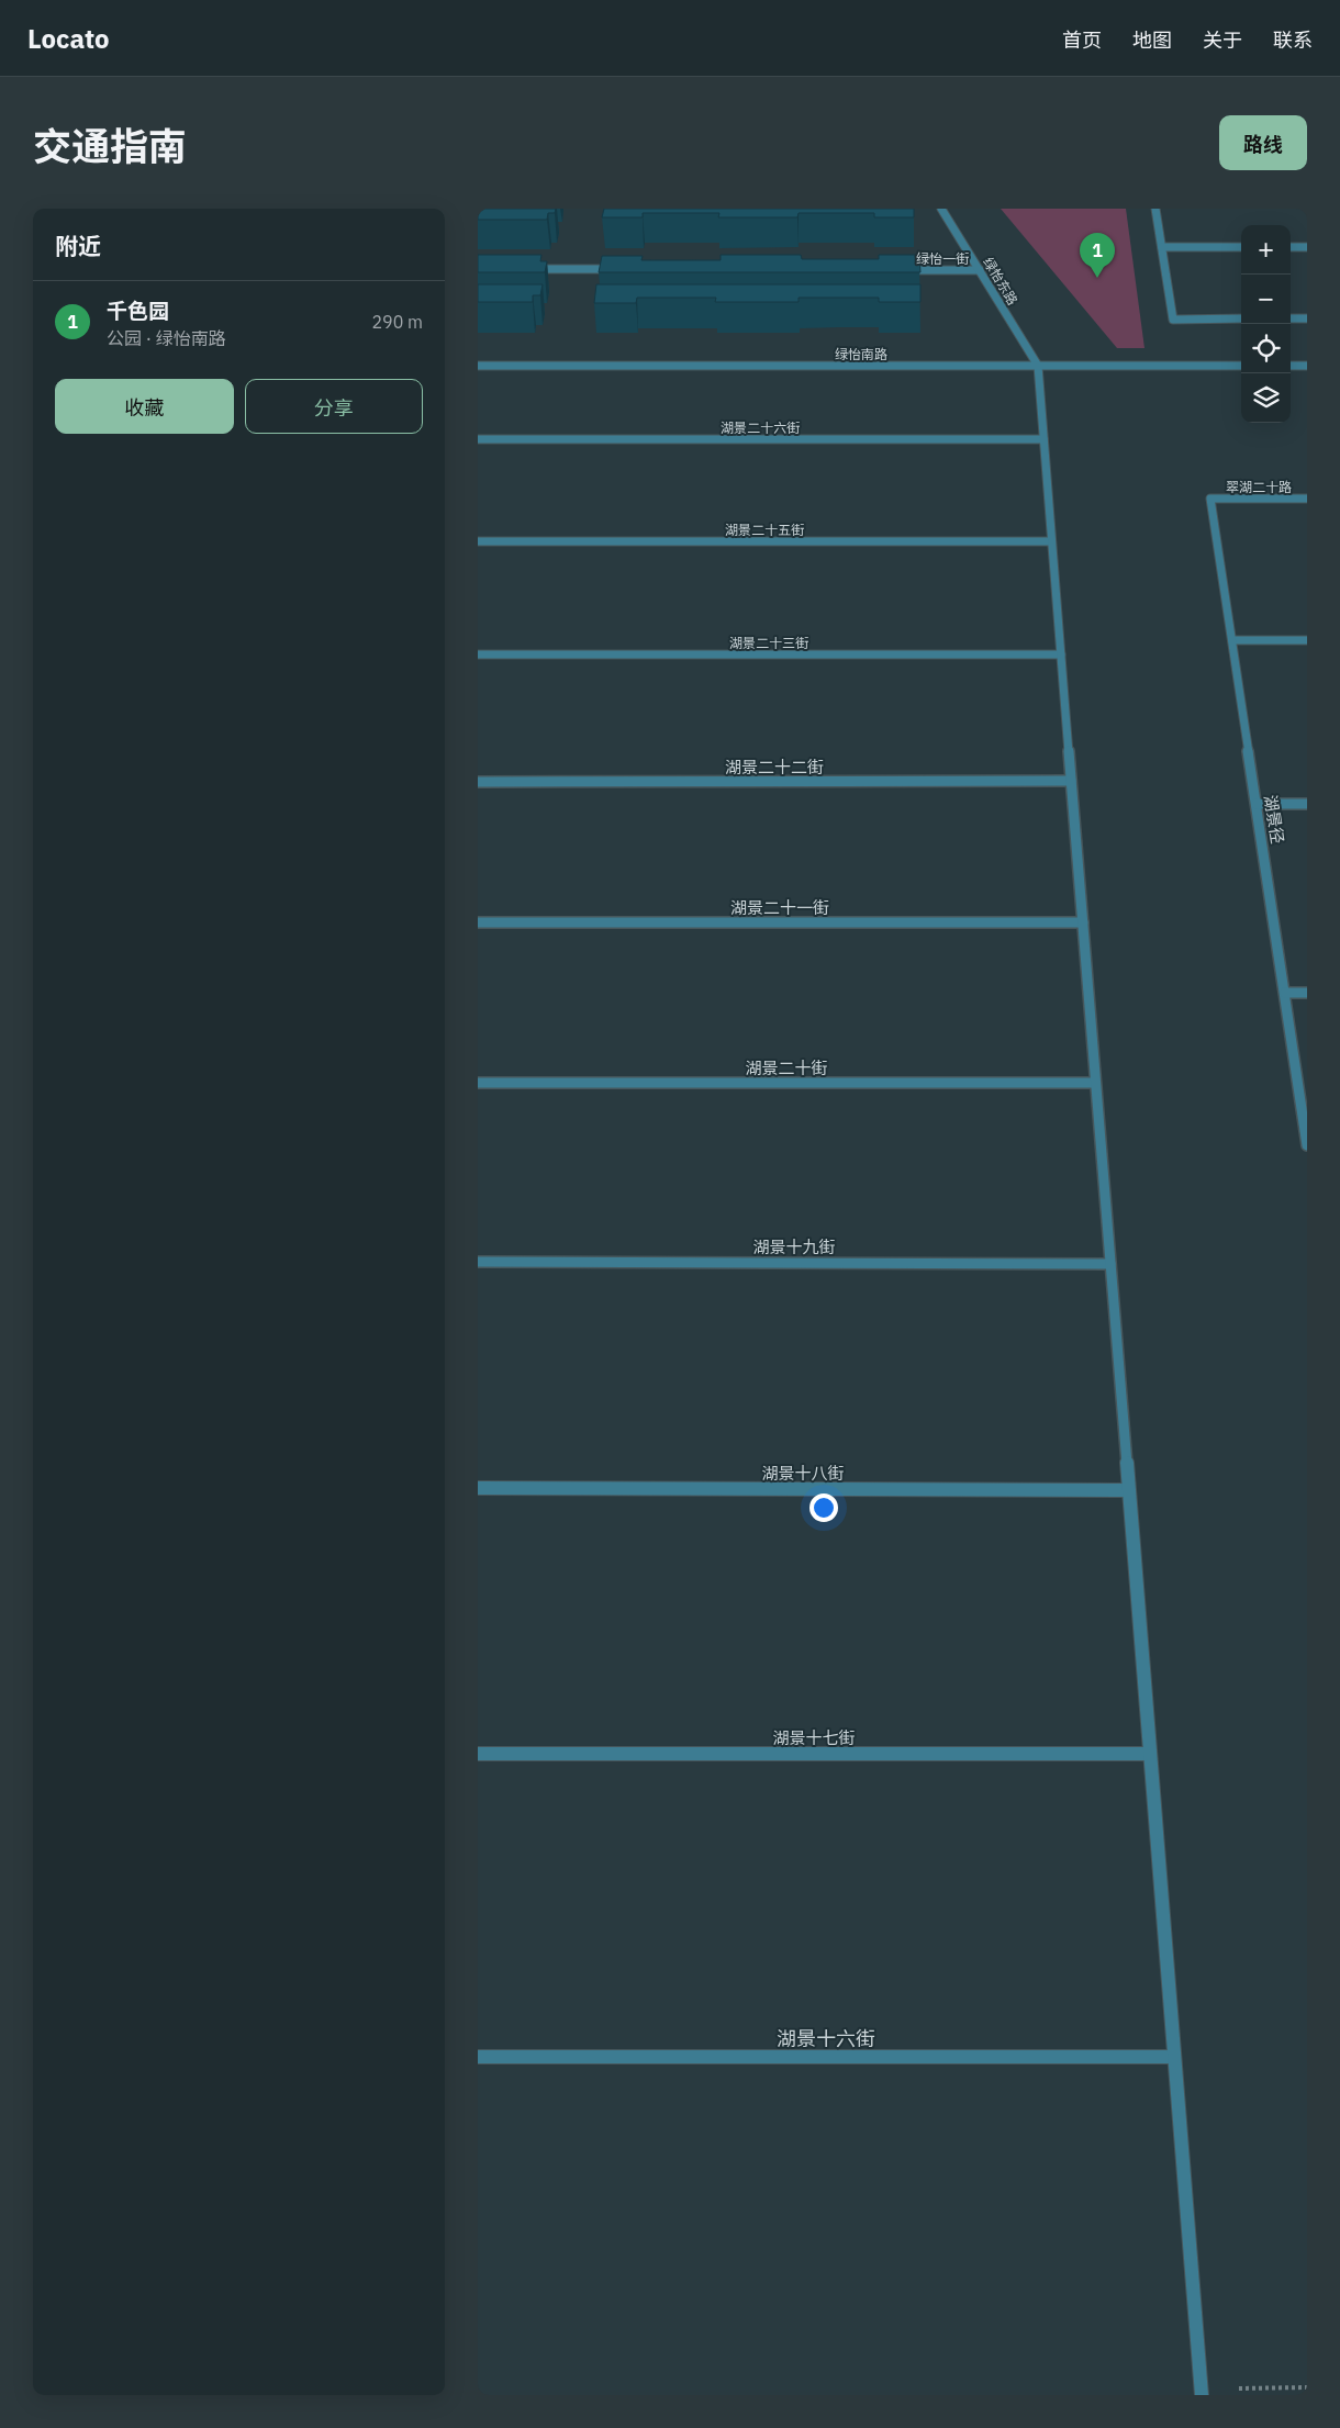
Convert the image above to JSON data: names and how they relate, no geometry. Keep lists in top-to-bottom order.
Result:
{
  "streets": {
    "street": [
      "绿怡一街",
      "绿怡东路",
      "绿怡南路",
      "湖景二十六街",
      "翠湖二十路",
      "湖景二十五街",
      "湖景二十三街",
      "湖景二十二街",
      "湖景径",
      "湖景二十一街",
      "湖景二十街",
      "湖景十九街",
      "湖景十八街",
      "湖景十七街",
      "湖景十六街"
    ]
  },
  "crossings": [
    ["绿怡一街", "绿怡东路"],
    ["绿怡东路", "绿怡南路"],
    ["翠湖二十路", "湖景径"]
  ],
  "page": {
    "header": "Locato",
    "nav": [
      "首页",
      "地图",
      "关于",
      "联系"
    ],
    "title": "交通指南",
    "buttons": [
      "路线",
      ["收藏", "分享"]
    ],
    "heading": "附近",
    "map_buttons": ["+", "−"],
    "pins": "1",
    "list": [
      {
        "mark": "1",
        "name": "千色园",
        "note": "公园 · 绿怡南路",
        "value": "290 m"
      }
    ]
  }
}
